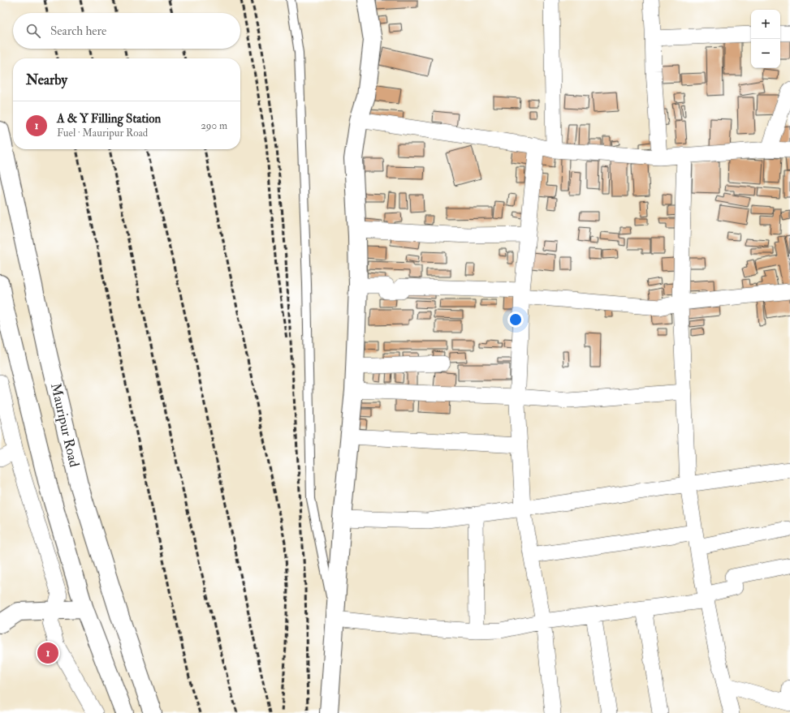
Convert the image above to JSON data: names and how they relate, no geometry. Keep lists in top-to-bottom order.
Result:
{
  "streets": {
    "main road": ["Mauripur Road"]
  },
  "page": {
    "map_buttons": ["+", "−"],
    "search": "Search here",
    "heading": "Nearby",
    "list": [
      {
        "mark": "1",
        "name": "A & Y Filling Station",
        "note": "Fuel · Mauripur Road",
        "value": "290 m"
      }
    ],
    "pins": "1"
  }
}
